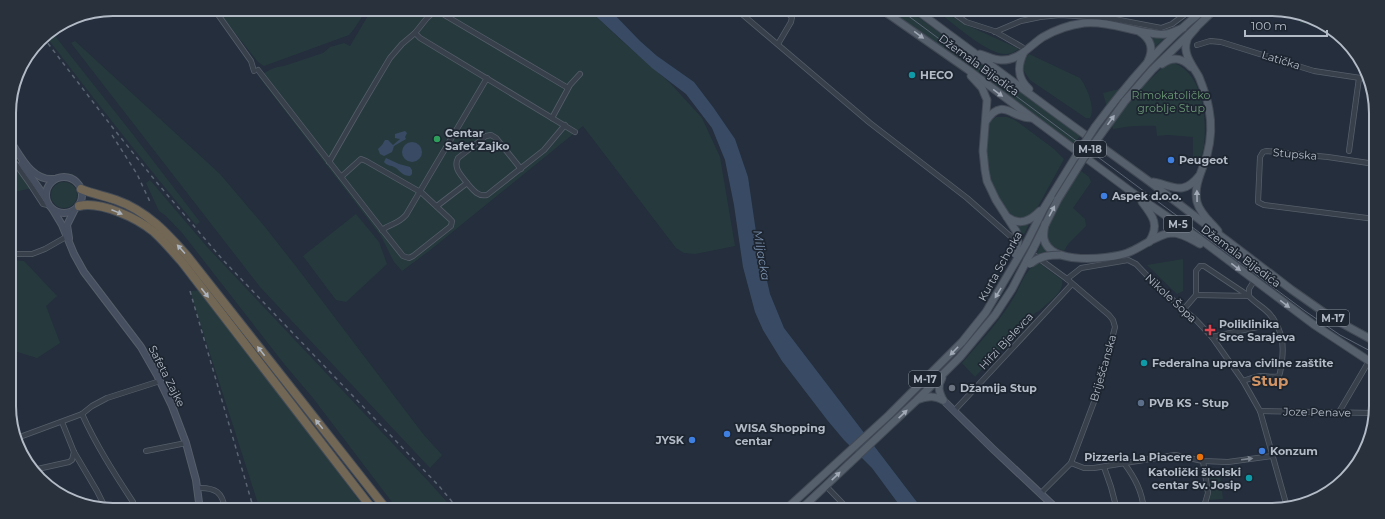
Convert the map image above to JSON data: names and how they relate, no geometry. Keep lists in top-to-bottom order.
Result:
{
  "streets": {
    "main road": [
      "Džemala Bijedića",
      "M-18",
      "M-5",
      "Kurta Schorka",
      "M-17",
      "Safeta Zajke"
    ],
    "street": [
      "Latička",
      "Stupska",
      "Nikole Šopa",
      "Hifzi Bjelevca",
      "Briješčanska",
      "Joze Penave"
    ]
  },
  "crossings": [
    ["Džemala Bijedića", "M-17"],
    ["Kurta Schorka", "M-17"],
    ["Nikole Šopa", "Briješčanska"],
    ["Nikole Šopa", "Joze Penave"],
    ["Hifzi Bjelevca", "Briješčanska"]
  ],
  "districts": ["Stup"],
  "water": ["Miljacka"],
  "parks": ["Rimokatoličko groblje Stup"],
  "places": {
    "other": [
      "HECO",
      "Centar Safet Zajko",
      "Peugeot",
      "Aspek d.o.o.",
      "Federalna uprava civilne zaštite",
      "Džamija Stup",
      "PVB KS - Stup",
      "WISA Shopping centar",
      "JYSK",
      "Konzum",
      "Pizzeria La Piacere",
      "Katolički školski centar Sv. Josip"
    ],
    "health": ["Poliklinika Srce Sarajeva"]
  },
  "scale_bar": "100 m"
}
